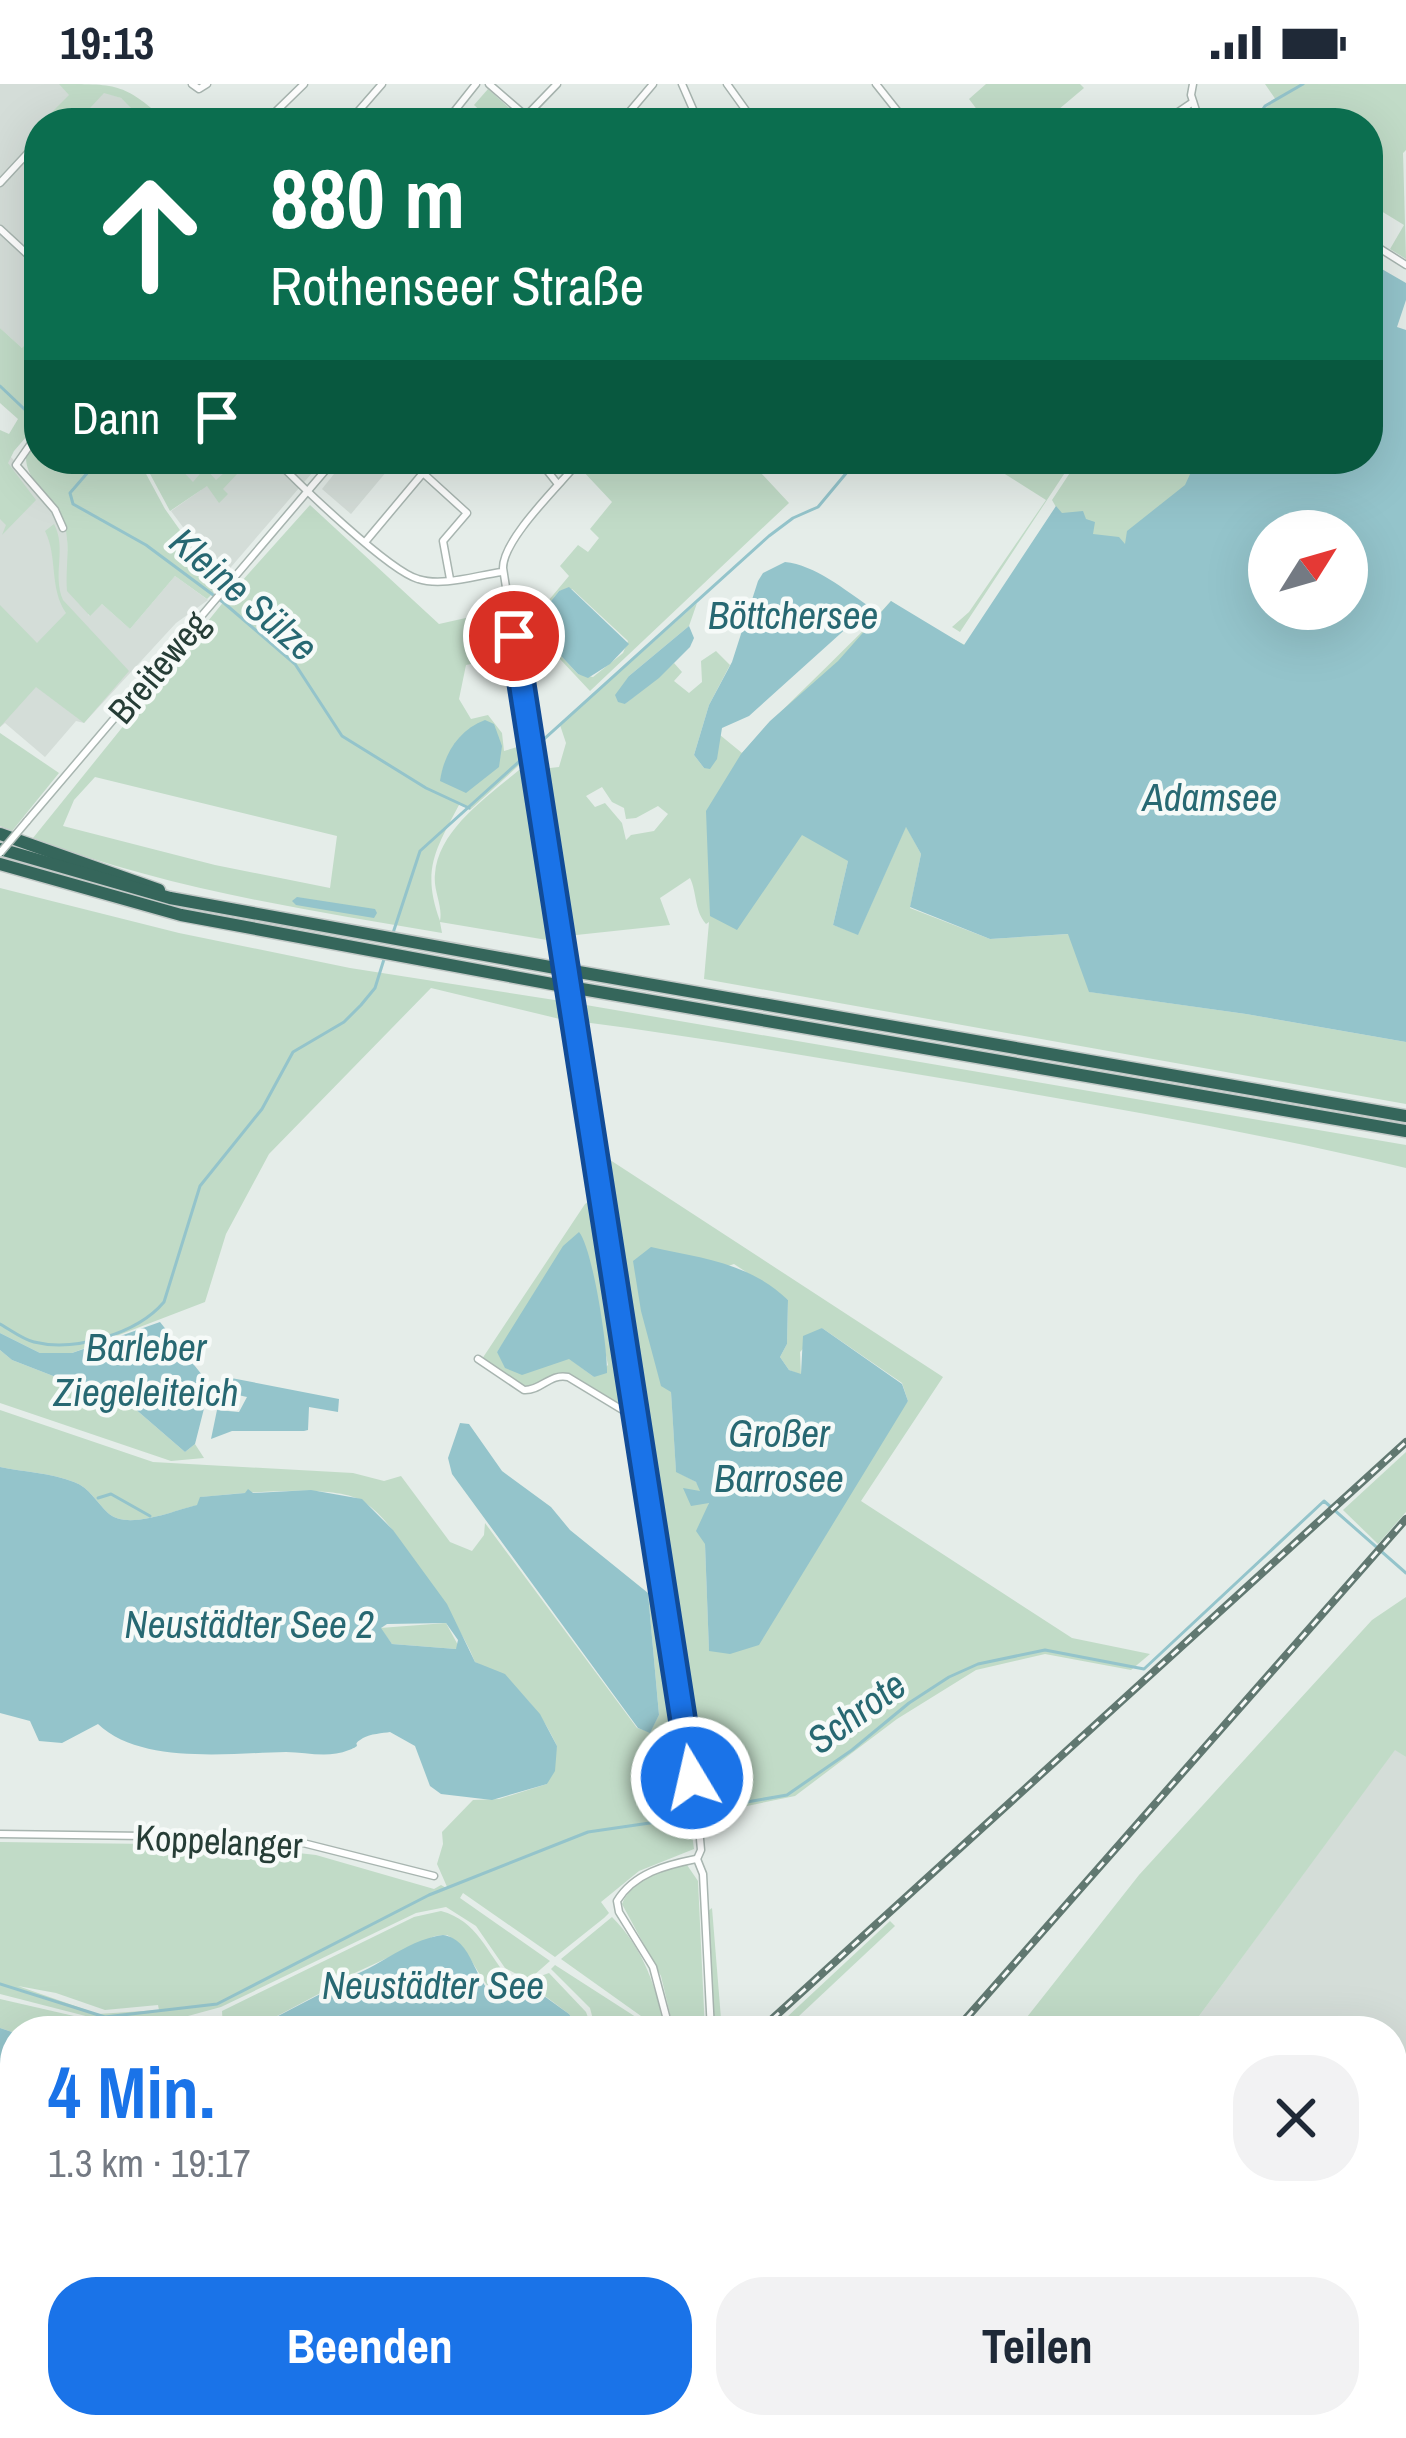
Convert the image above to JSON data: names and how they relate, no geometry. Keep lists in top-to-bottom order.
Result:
{
  "streets": {
    "street": ["Breiteweg", "Koppelanger"]
  },
  "water": [
    "Kleine Sülze",
    "Böttchersee",
    "Adamsee",
    "Barleber Ziegeleiteich",
    "Großer Barrosee",
    "Neustädter See 2",
    "Schrote",
    "Neustädter See"
  ],
  "north": "top right",
  "page": {
    "status": "19:13",
    "turn": ["880 m", "Rothenseer Straße"],
    "then": "Dann",
    "heading": ["4 Min.", "1.3 km · 19:17"],
    "buttons": ["Beenden", "Teilen"]
  }
}
